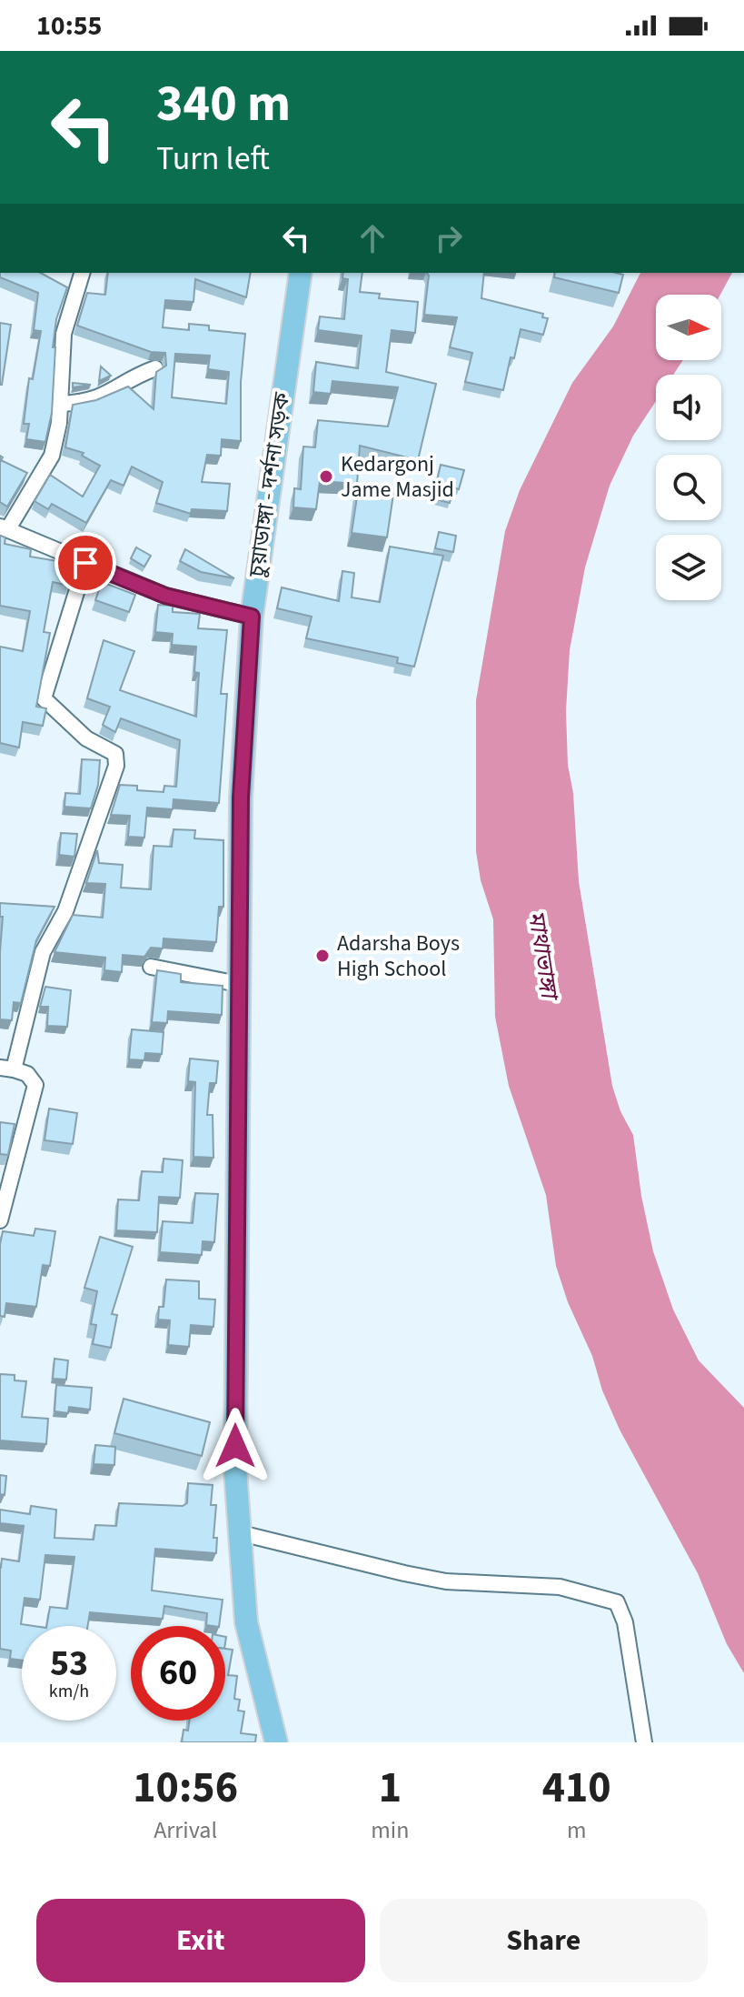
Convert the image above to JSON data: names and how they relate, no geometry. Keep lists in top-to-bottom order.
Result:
{
  "streets": {
    "main road": ["চুয়াডাঙ্গা - দর্শনা সড়ক"]
  },
  "water": ["মাথাভাঙ্গা"],
  "places": ["Kedargonj Jame Masjid", "Adarsha Boys High School"],
  "north": "right",
  "page": {
    "status": "10:55",
    "turn": ["340 m", "Turn left"],
    "speed": "53 km/h",
    "limit": "60",
    "eta": [
      "10:56",
      "Arrival",
      "1",
      "min",
      "410",
      "m"
    ],
    "buttons": ["Exit", "Share"]
  }
}
